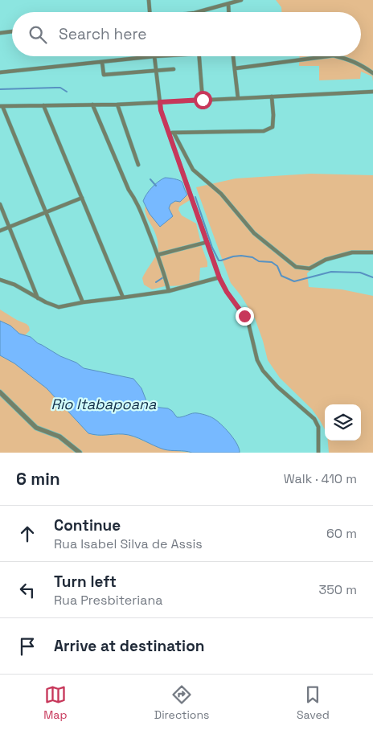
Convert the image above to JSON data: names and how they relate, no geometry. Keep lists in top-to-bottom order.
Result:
{
  "water": ["Rio Itabapoana"],
  "page": {
    "search": "Search here",
    "heading": ["6 min", "Walk · 410 m"],
    "list": [
      ["Continue", "Rua Isabel Silva de Assis", "60 m"],
      ["Turn left", "Rua Presbiteriana", "350 m"],
      "Arrive at destination"
    ],
    "nav": ["Map", "Directions", "Saved"]
  }
}
